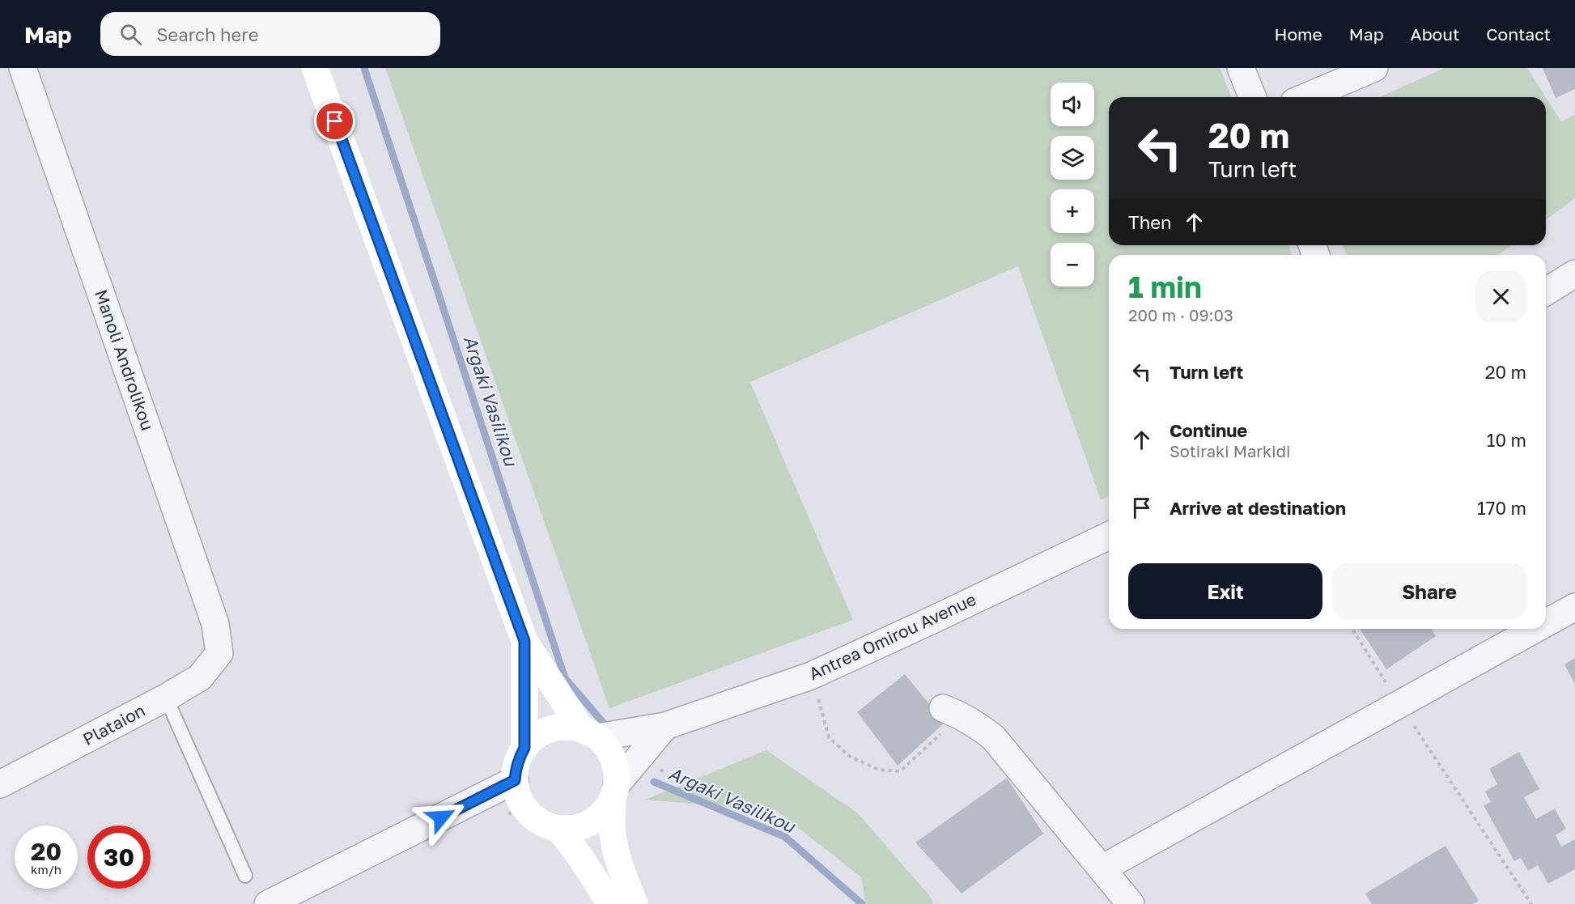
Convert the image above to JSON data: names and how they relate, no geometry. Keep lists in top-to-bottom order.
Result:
{
  "streets": {
    "street": ["Manoli Androlikou", "Antrea Omirou Avenue", "Plataion"]
  },
  "crossings": [
    ["Manoli Androlikou", "Plataion"]
  ],
  "water": ["Argaki Vasilikou"],
  "page": {
    "header": "Map",
    "search": "Search here",
    "nav": [
      "Home",
      "Map",
      "About",
      "Contact"
    ],
    "map_buttons": ["+", "−"],
    "turn": ["20 m", "Turn left"],
    "then": "Then",
    "heading": ["1 min", "200 m · 09:03"],
    "list": [
      {
        "name": "Turn left",
        "value": "20 m"
      },
      {
        "name": "Continue",
        "note": "Sotiraki Markidi",
        "value": "10 m"
      },
      {
        "name": "Arrive at destination",
        "value": "170 m"
      }
    ],
    "buttons": ["Exit", "Share"],
    "speed": "20 km/h",
    "limit": "30"
  }
}
